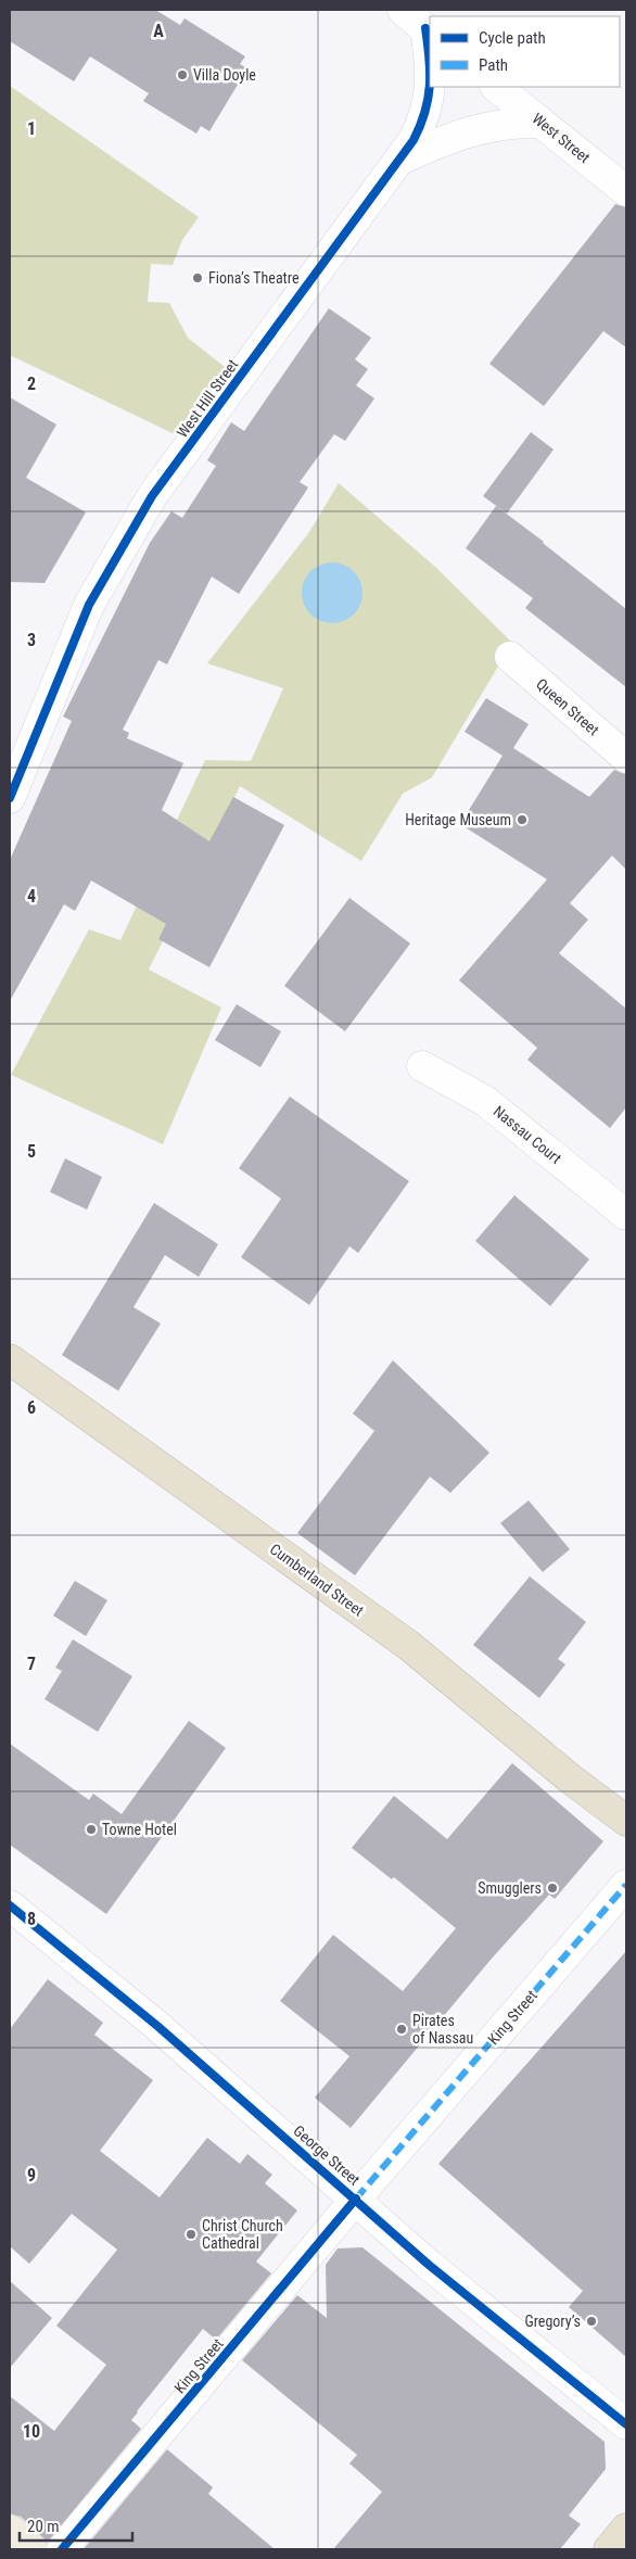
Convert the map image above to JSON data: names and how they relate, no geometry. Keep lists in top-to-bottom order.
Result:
{
  "streets": {
    "highway": ["Cumberland Street"],
    "street": [
      "West Street",
      "West Hill Street",
      "Queen Street",
      "Nassau Court",
      "King Street",
      "George Street"
    ]
  },
  "crossings": [
    ["King Street", "George Street"]
  ],
  "places": [
    "Villa Doyle",
    "Fiona’s Theatre",
    "Heritage Museum",
    "Towne Hotel",
    "Smugglers",
    "Pirates of Nassau",
    "Christ Church Cathedral",
    "Gregory’s"
  ],
  "legend": ["Cycle path", "Path"],
  "scale_bar": "20 m",
  "grid": {
    "columns": ["A"],
    "rows": [
      "1",
      "2",
      "3",
      "4",
      "5",
      "6",
      "7",
      "8",
      "9",
      "10"
    ]
  }
}
